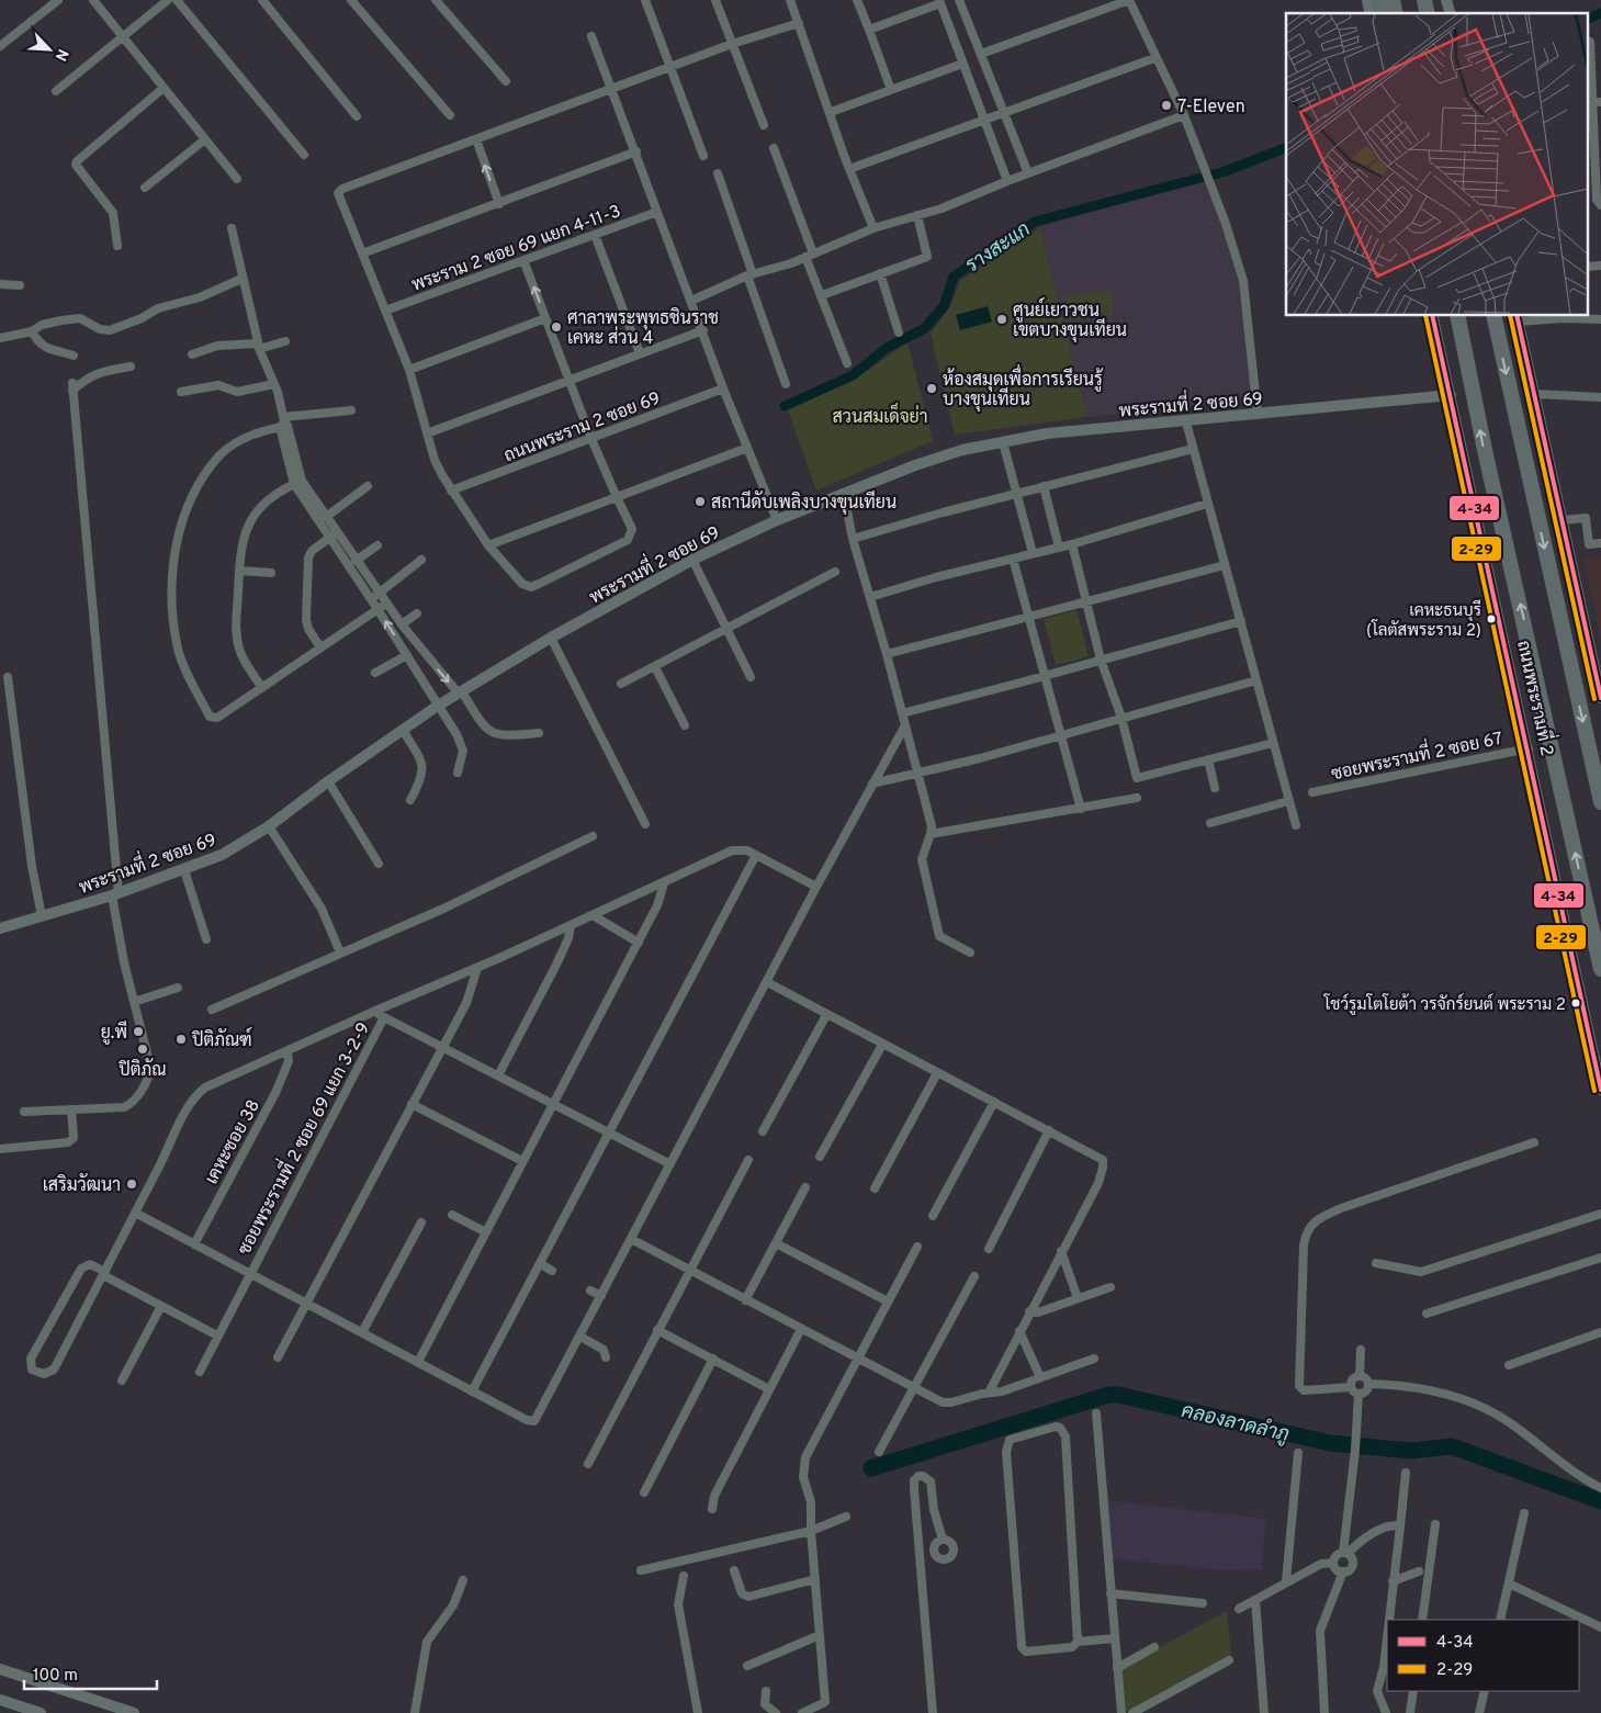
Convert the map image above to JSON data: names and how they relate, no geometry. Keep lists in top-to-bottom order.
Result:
{
  "streets": {
    "highway": ["ถนนพระรามที่ 2"],
    "street": [
      "พระราม 2 ซอย 69 แยก 4-11-3",
      "พระรามที่ 2 ซอย 69",
      "ถนนพระราม 2 ซอย 69",
      "ซอยพระรามที่ 2 ซอย 67",
      "ซอยพระรามที่ 2 ซอย 69 แยก 3-2-9",
      "เคหะซอย 38"
    ]
  },
  "crossings": [
    ["พระรามที่ 2 ซอย 69", "ถนนพระรามที่ 2"],
    ["ถนนพระรามที่ 2", "ซอยพระรามที่ 2 ซอย 67"]
  ],
  "water": ["รางสะแก", "คลองลาดลำภู"],
  "parks": ["สวนสมเด็จย่า"],
  "places": [
    "7-Eleven",
    "ศูนย์เยาวชน เขตบางขุนเทียน",
    "ศาลาพระพุทธชินราช เคหะ ส่วน 4",
    "ห้องสมุดเพื่อการเรียนรู้ บางขุนเทียน",
    "สถานีดับเพลิงบางขุนเทียน",
    "เคหะธนบุรี (โลตัสพระราม 2)",
    "โชว์รูมโตโยต้า วรจักร์ยนต์ พระราม 2",
    "ยู.พี",
    "ปิติภัณฑ์",
    "ปิติภัณ",
    "เสริมวัฒนา"
  ],
  "lines": ["transit line 4-34", "transit line 2-29"],
  "legend": ["4-34", "2-29"],
  "scale_bar": "100 m",
  "north": "bottom right"
}
